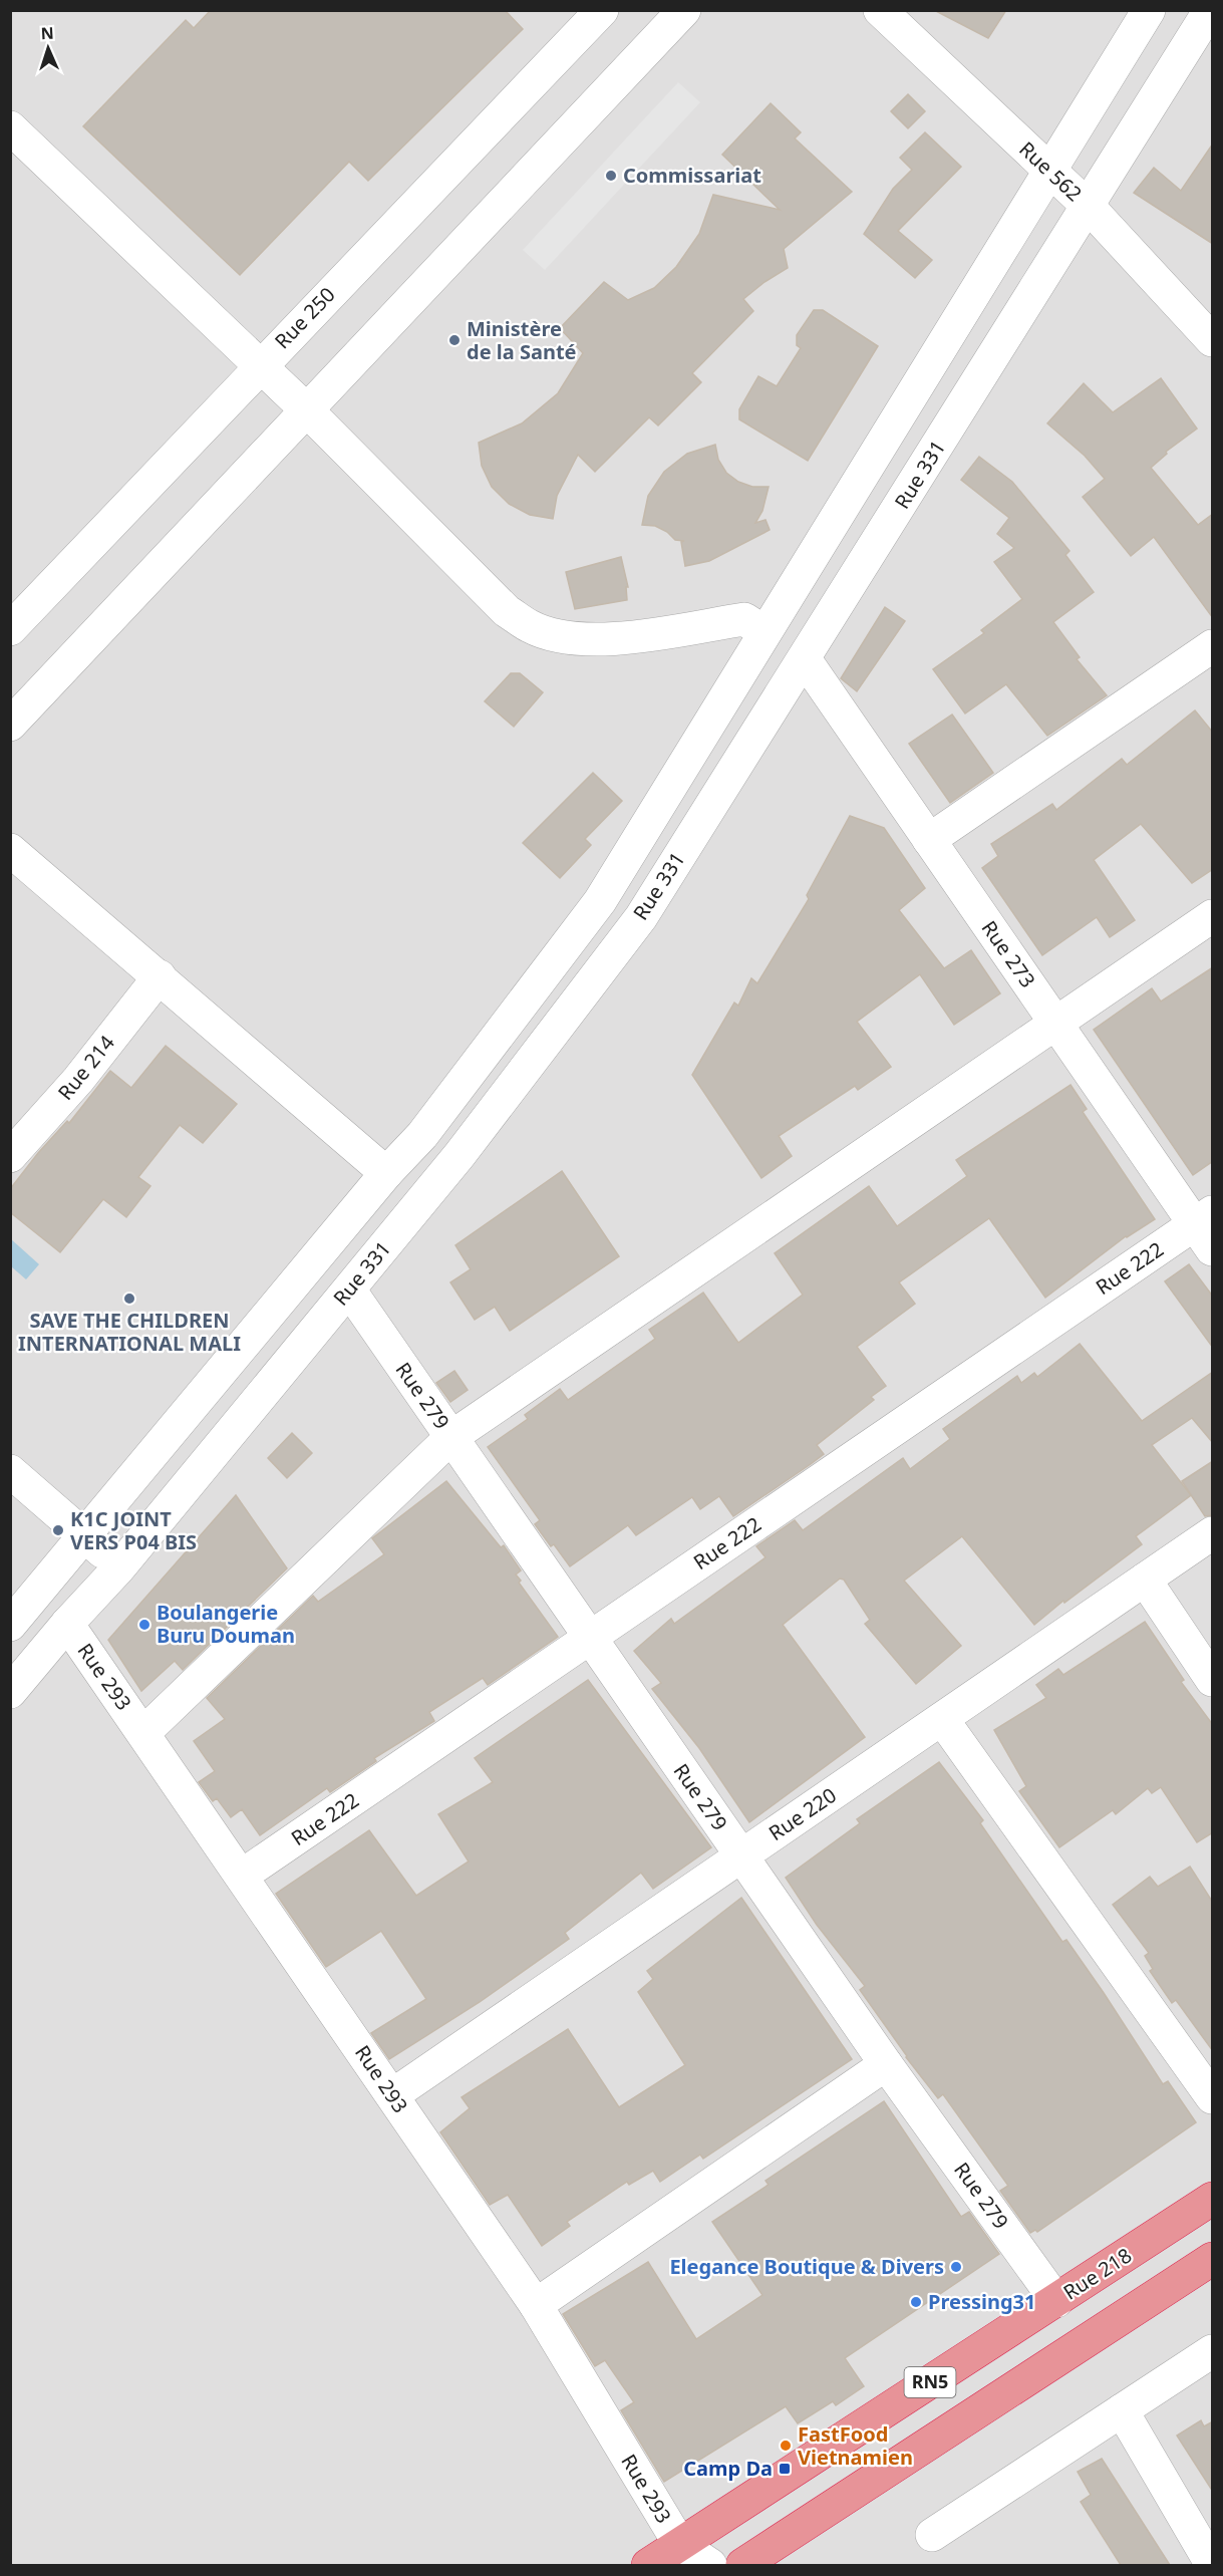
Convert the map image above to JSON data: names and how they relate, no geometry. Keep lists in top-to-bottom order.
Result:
{
  "streets": {
    "highway": ["Rue 218", "RN5"],
    "street": [
      "Rue 562",
      "Rue 250",
      "Rue 331",
      "Rue 273",
      "Rue 214",
      "Rue 222",
      "Rue 279",
      "Rue 293",
      "Rue 220"
    ]
  },
  "crossings": [
    ["Rue 562", "Rue 331"],
    ["Rue 331", "Rue 273"],
    ["Rue 331", "Rue 279"],
    ["Rue 331", "Rue 293"],
    ["Rue 273", "Rue 222"],
    ["Rue 222", "Rue 279"],
    ["Rue 222", "Rue 293"],
    ["Rue 279", "Rue 220"],
    ["Rue 279", "Rue 218"],
    ["Rue 293", "Rue 220"],
    ["Rue 293", "Rue 218"]
  ],
  "places": {
    "other": [
      "Commissariat",
      "Ministère de la Santé",
      "SAVE THE CHILDREN INTERNATIONAL MALI",
      "K1C JOINT VERS P04 BIS",
      "Boulangerie Buru Douman",
      "Elegance Boutique & Divers",
      "Pressing31",
      "FastFood Vietnamien"
    ],
    "transit": ["Camp Da"]
  },
  "north": "top"
}
